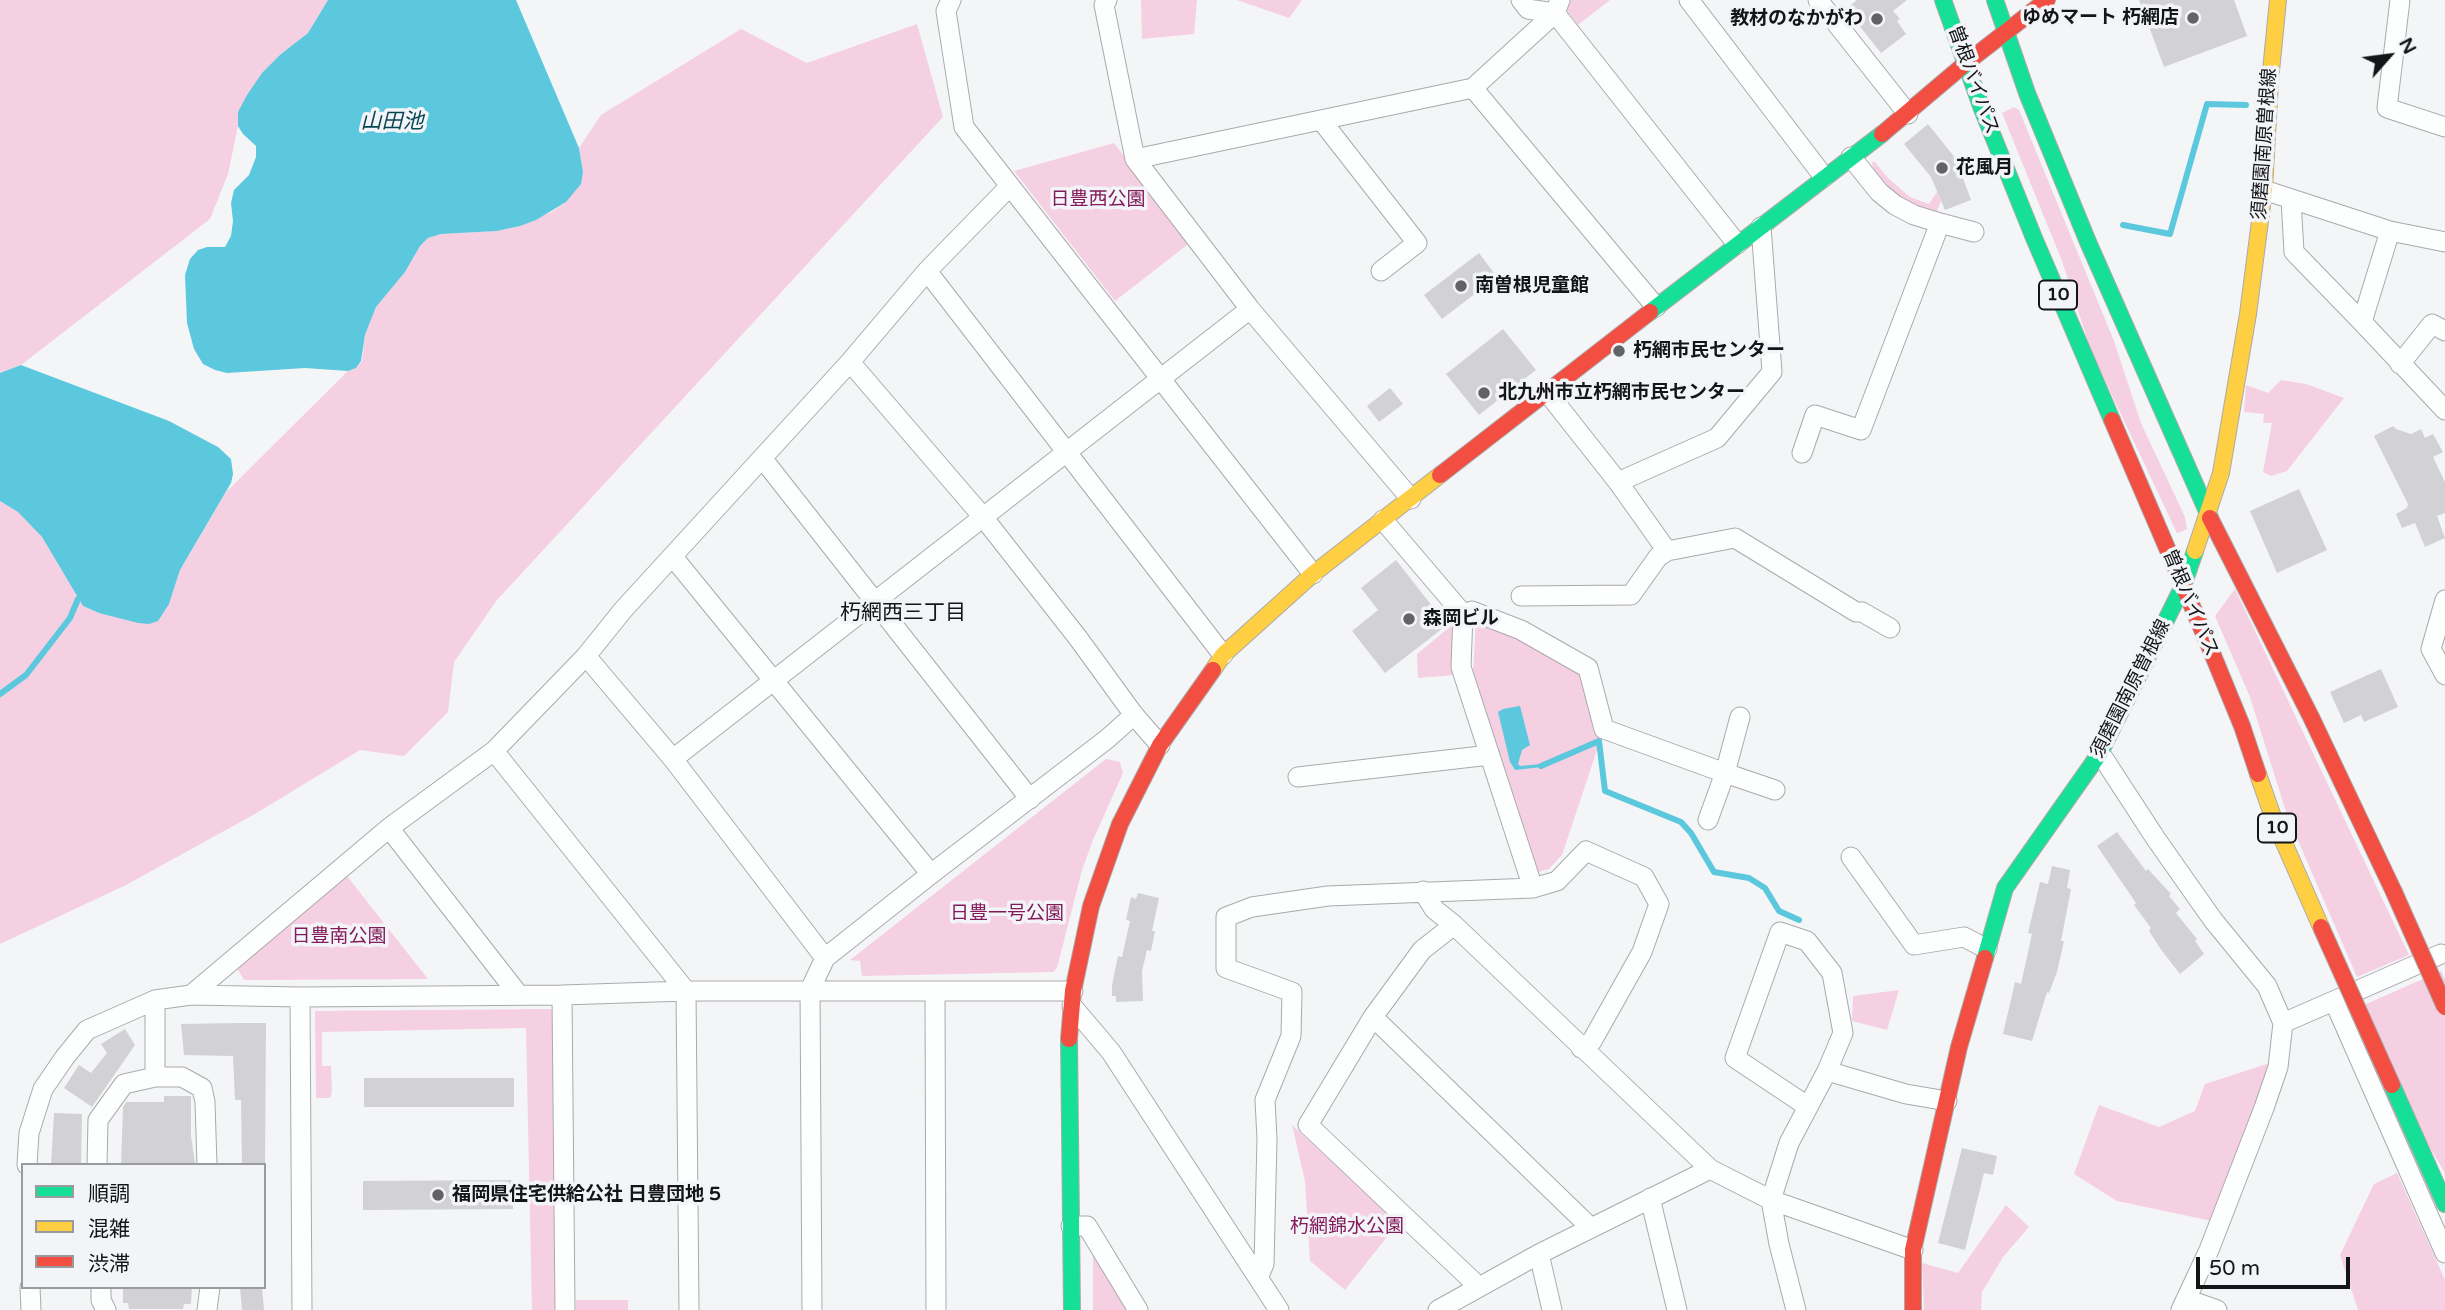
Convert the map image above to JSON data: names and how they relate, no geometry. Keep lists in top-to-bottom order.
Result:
{
  "streets": {
    "main road": ["曽根バイパス", "須磨園南原曽根線", "10"]
  },
  "crossings": [
    ["曽根バイパス", "須磨園南原曽根線"],
    ["須磨園南原曽根線", "10"]
  ],
  "districts": ["朽網西三丁目"],
  "water": ["山田池"],
  "parks": [
    "日豊西公園",
    "日豊一号公園",
    "日豊南公園",
    "朽網錦水公園"
  ],
  "places": [
    "ゆめマート 朽網店",
    "教材のなかがわ",
    "花風月",
    "南曽根児童館",
    "朽網市民センター",
    "北九州市立朽網市民センター",
    "森岡ビル",
    "福岡県住宅供給公社 日豊団地 5"
  ],
  "legend": ["順調", "混雑", "渋滞"],
  "scale_bar": "50 m",
  "north": "top right"
}
